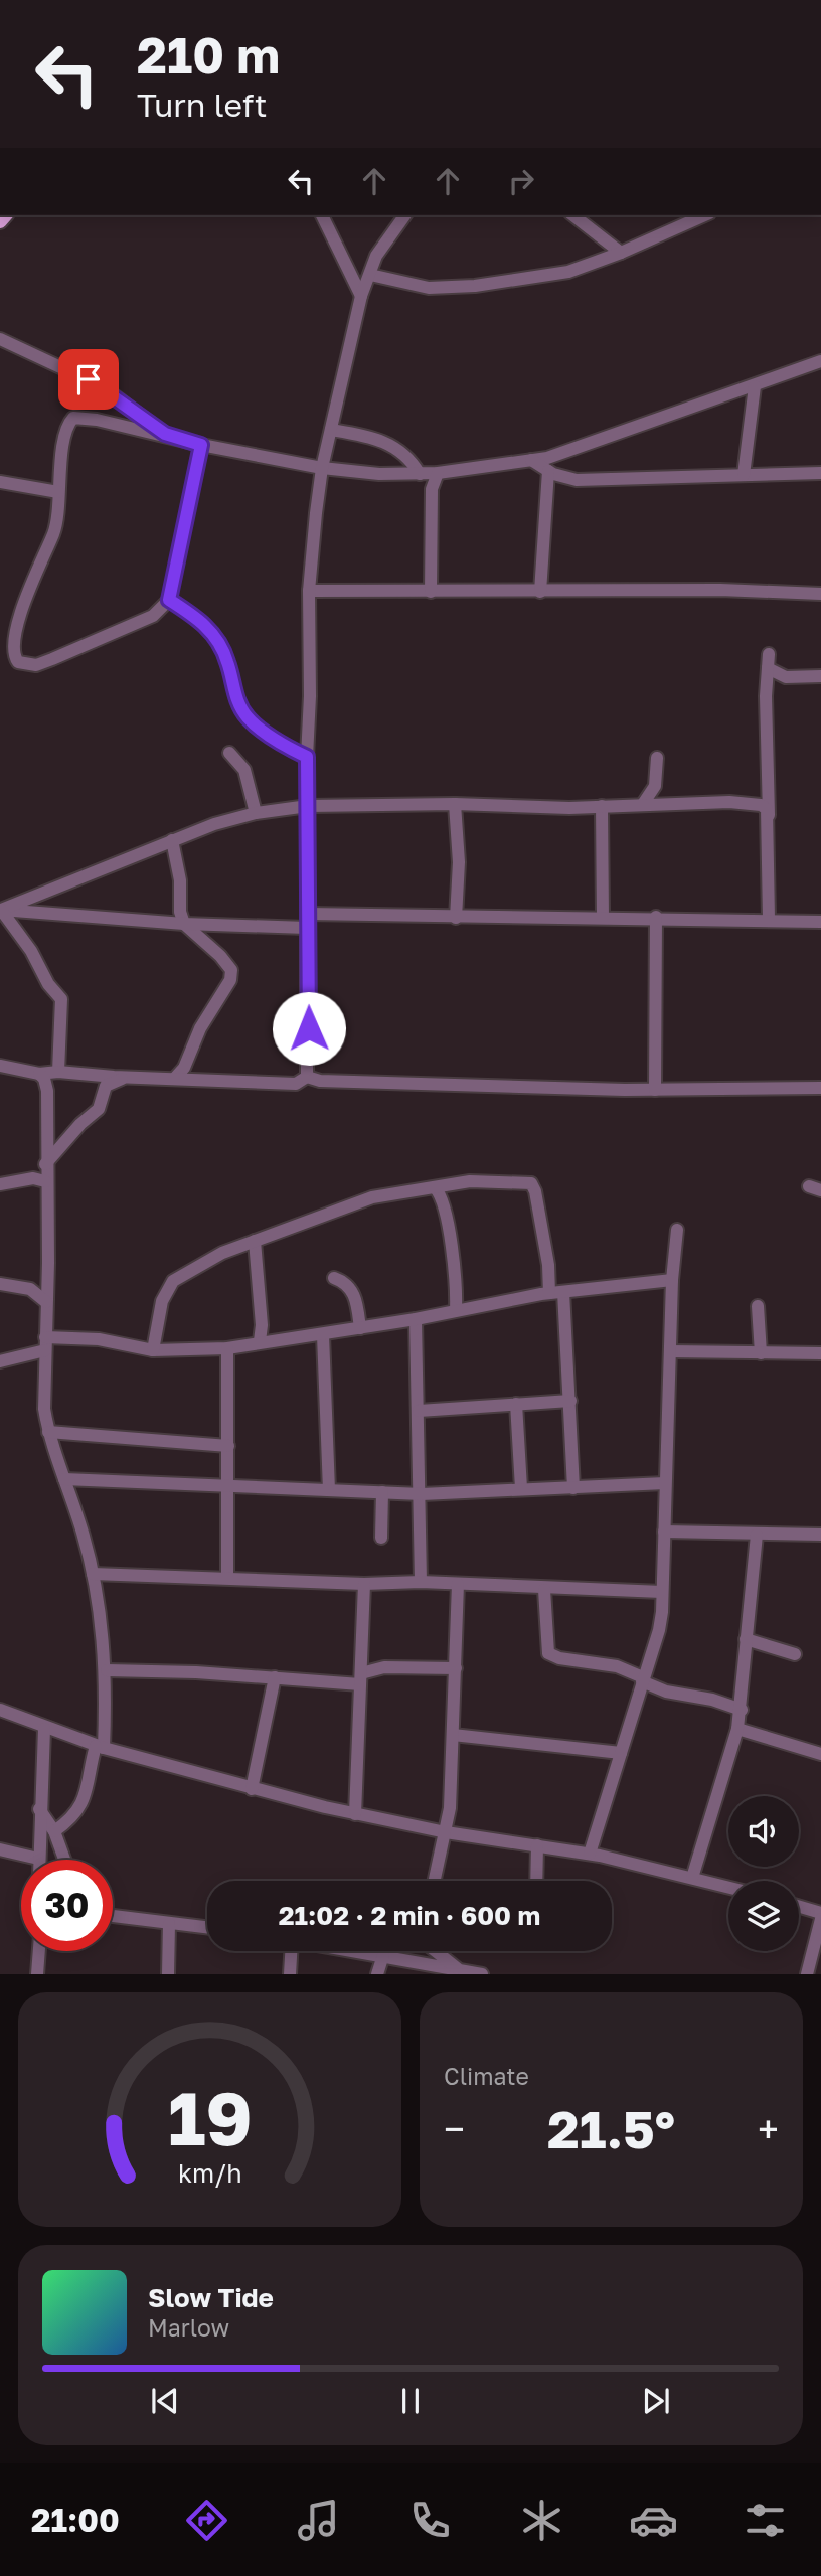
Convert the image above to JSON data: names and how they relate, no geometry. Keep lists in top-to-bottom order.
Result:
{
  "page": {
    "turn": ["210 m", "Turn left"],
    "limit": "30",
    "trip": "21:02 · 2 min · 600 m",
    "tile": "Climate",
    "heat": ["−", "21.5°", "+"],
    "song": ["Slow Tide", "Marlow"],
    "tabs": "21:00",
    "gauge": ["19", "km/h"]
  }
}
